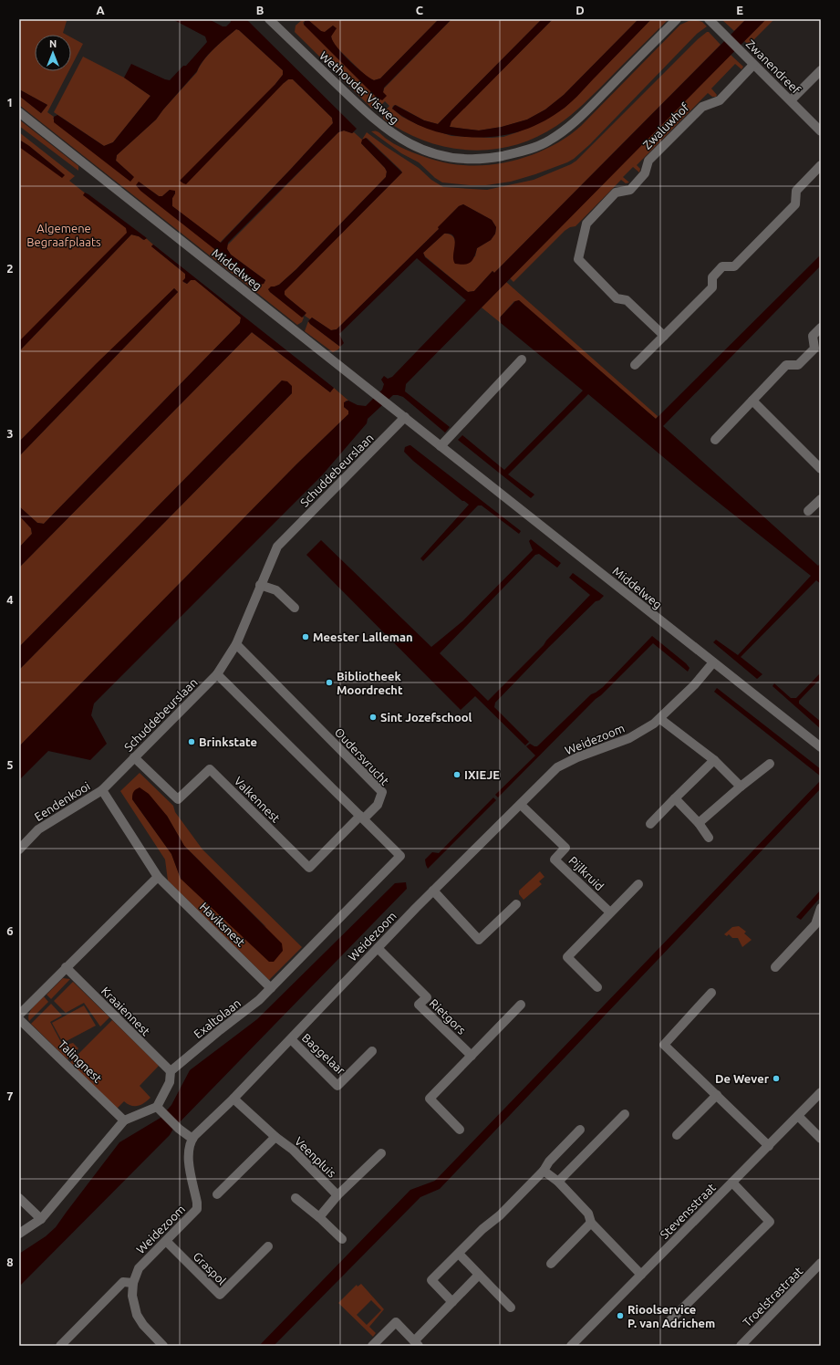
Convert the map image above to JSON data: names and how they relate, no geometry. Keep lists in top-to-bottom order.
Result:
{
  "streets": {
    "street": [
      "Zwanendreef",
      "Wethouder Visweg",
      "Zwaluwhof",
      "Middelweg",
      "Schuddebeurslaan",
      "Weidezoom",
      "Oudersvrucht",
      "Valkennest",
      "Eendenkooi",
      "Pijlkruid",
      "Haviksnest",
      "Kraaiennest",
      "Rietgors",
      "Exaltolaan",
      "Baggelaar",
      "Talingnest",
      "Veenpluis",
      "Stevensstraat",
      "Graspol",
      "Troelstrastraat"
    ]
  },
  "crossings": [
    ["Zwanendreef", "Zwaluwhof"],
    ["Middelweg", "Schuddebeurslaan"],
    ["Middelweg", "Weidezoom"],
    ["Schuddebeurslaan", "Oudersvrucht"],
    ["Schuddebeurslaan", "Valkennest"],
    ["Schuddebeurslaan", "Eendenkooi"],
    ["Weidezoom", "Pijlkruid"],
    ["Weidezoom", "Rietgors"],
    ["Weidezoom", "Baggelaar"],
    ["Weidezoom", "Veenpluis"],
    ["Weidezoom", "Graspol"],
    ["Oudersvrucht", "Valkennest"],
    ["Oudersvrucht", "Exaltolaan"],
    ["Valkennest", "Exaltolaan"],
    ["Haviksnest", "Exaltolaan"],
    ["Kraaiennest", "Exaltolaan"]
  ],
  "parks": ["Algemene Begraafplaats"],
  "places": [
    "Meester Lalleman",
    "Bibliotheek Moordrecht",
    "Sint Jozefschool",
    "Brinkstate",
    "IXIEJE",
    "De Wever",
    "Rioolservice P. van Adrichem"
  ],
  "north": "top",
  "grid": {
    "columns": [
      "A",
      "B",
      "C",
      "D",
      "E"
    ],
    "rows": [
      "1",
      "2",
      "3",
      "4",
      "5",
      "6",
      "7",
      "8"
    ]
  }
}
